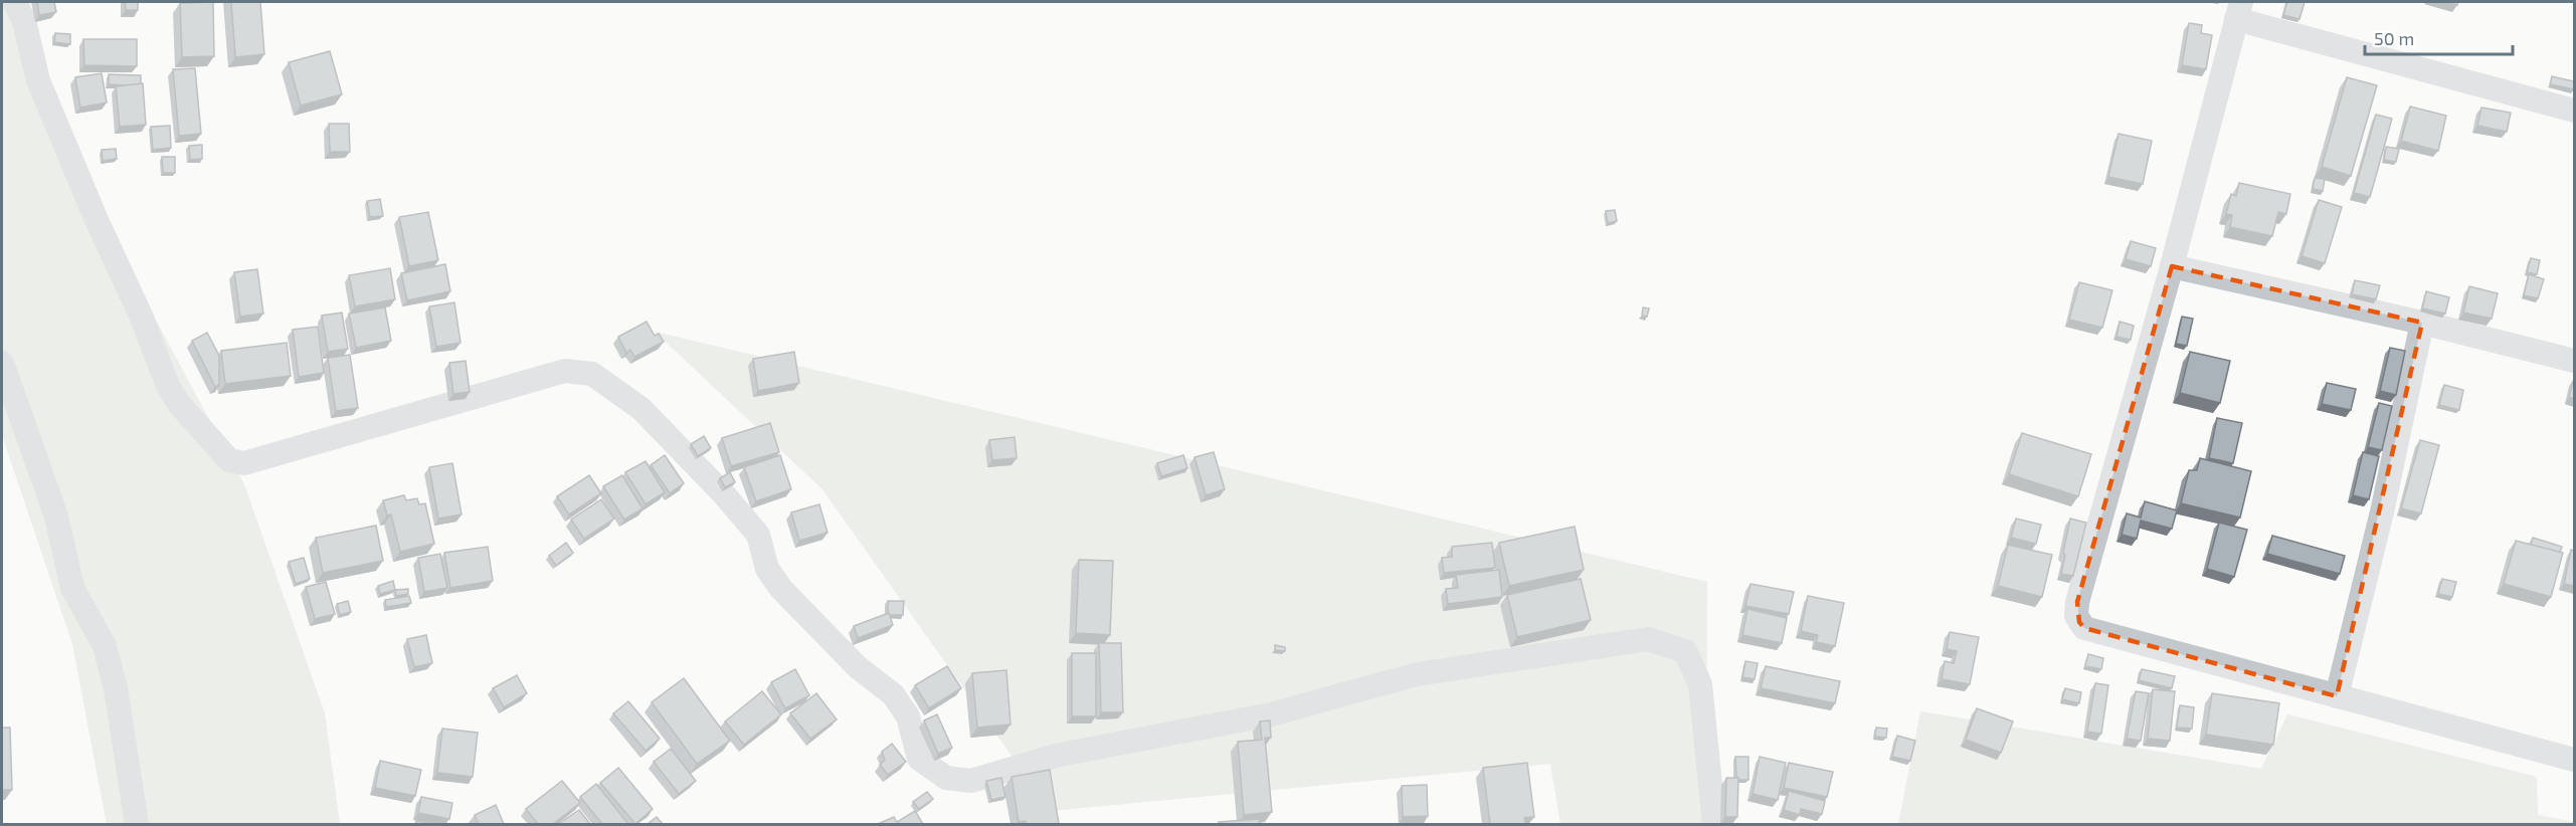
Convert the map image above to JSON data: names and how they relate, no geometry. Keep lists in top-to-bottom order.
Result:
{
  "scale_bar": "50 m"
}
